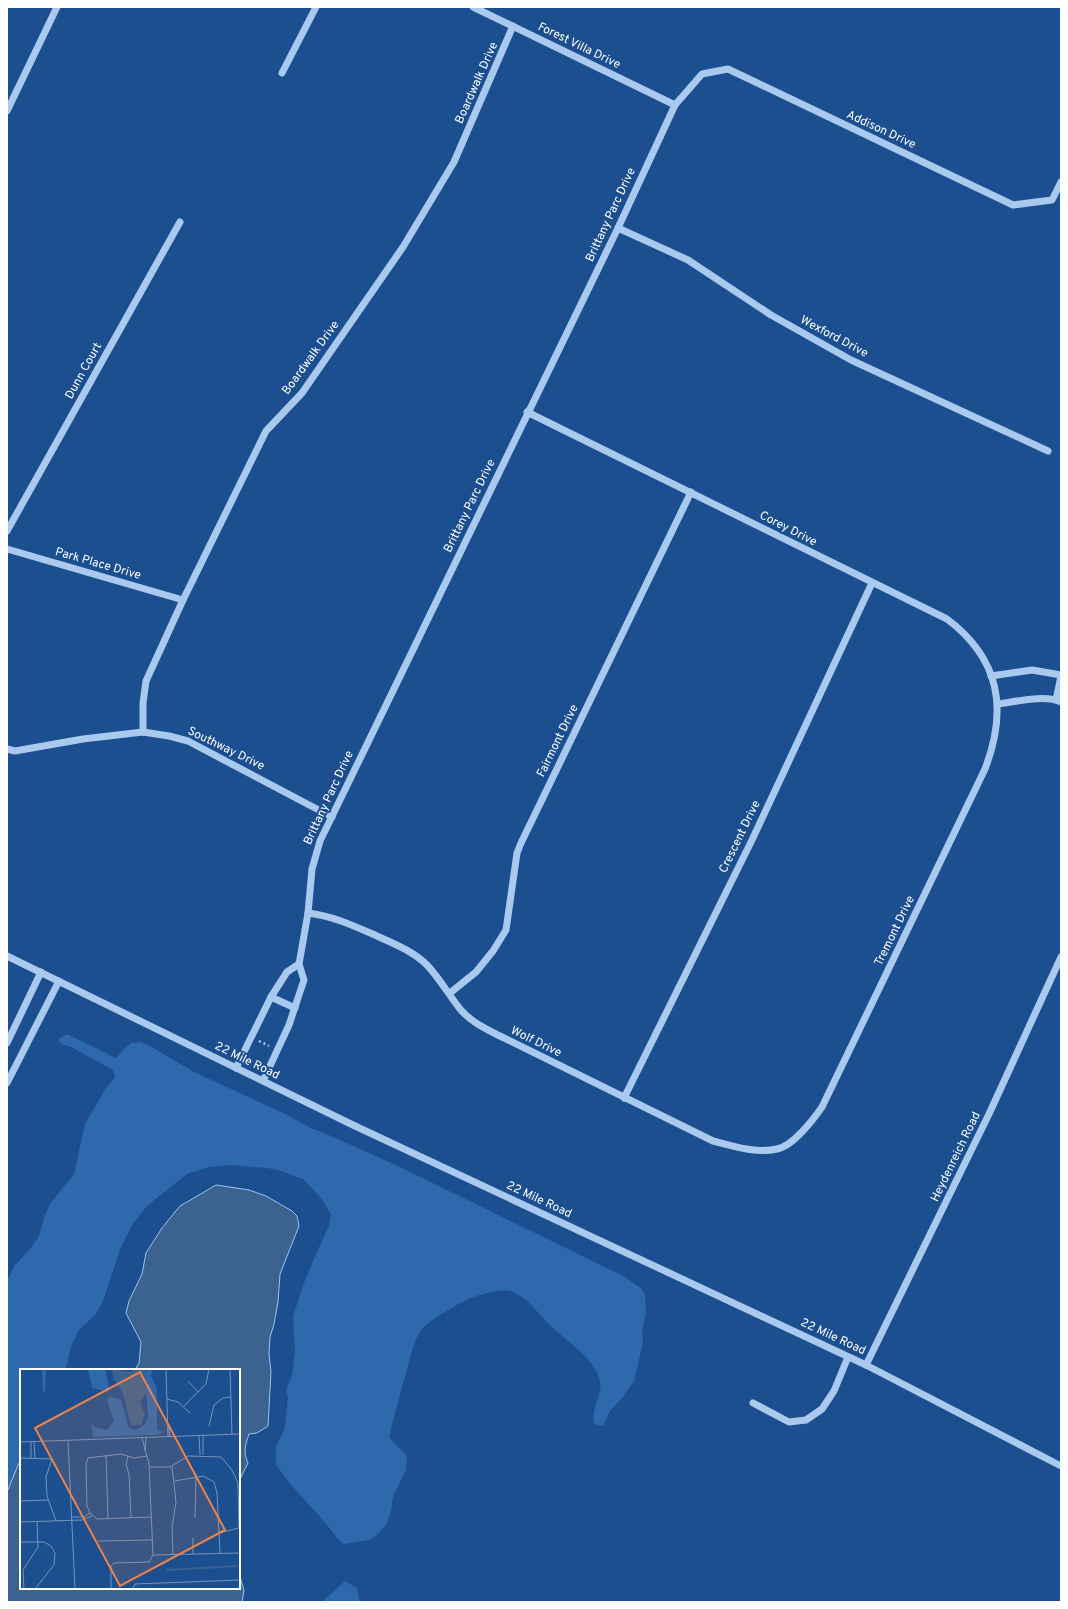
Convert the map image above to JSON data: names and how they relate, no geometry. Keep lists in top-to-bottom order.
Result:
{
  "streets": {
    "street": [
      "Forest Villa Drive",
      "Boardwalk Drive",
      "Addison Drive",
      "Brittany Parc Drive",
      "Wexford Drive",
      "Dunn Court",
      "Corey Drive",
      "Park Place Drive",
      "Fairmont Drive",
      "Southway Drive",
      "Crescent Drive",
      "Tremont Drive",
      "Wolf Drive",
      "22 Mile Road",
      "Heydenreich Road"
    ]
  },
  "crossings": [
    ["Forest Villa Drive", "Boardwalk Drive"],
    ["Forest Villa Drive", "Brittany Parc Drive"],
    ["Boardwalk Drive", "Park Place Drive"],
    ["Boardwalk Drive", "Southway Drive"],
    ["Addison Drive", "Brittany Parc Drive"],
    ["Brittany Parc Drive", "Wexford Drive"],
    ["Brittany Parc Drive", "Corey Drive"],
    ["Brittany Parc Drive", "Southway Drive"],
    ["Brittany Parc Drive", "Wolf Drive"],
    ["Brittany Parc Drive", "22 Mile Road"],
    ["Corey Drive", "Fairmont Drive"],
    ["Corey Drive", "Crescent Drive"],
    ["Corey Drive", "Tremont Drive"],
    ["Fairmont Drive", "Wolf Drive"],
    ["Crescent Drive", "Wolf Drive"],
    ["Tremont Drive", "Wolf Drive"],
    ["22 Mile Road", "Heydenreich Road"]
  ]
}
